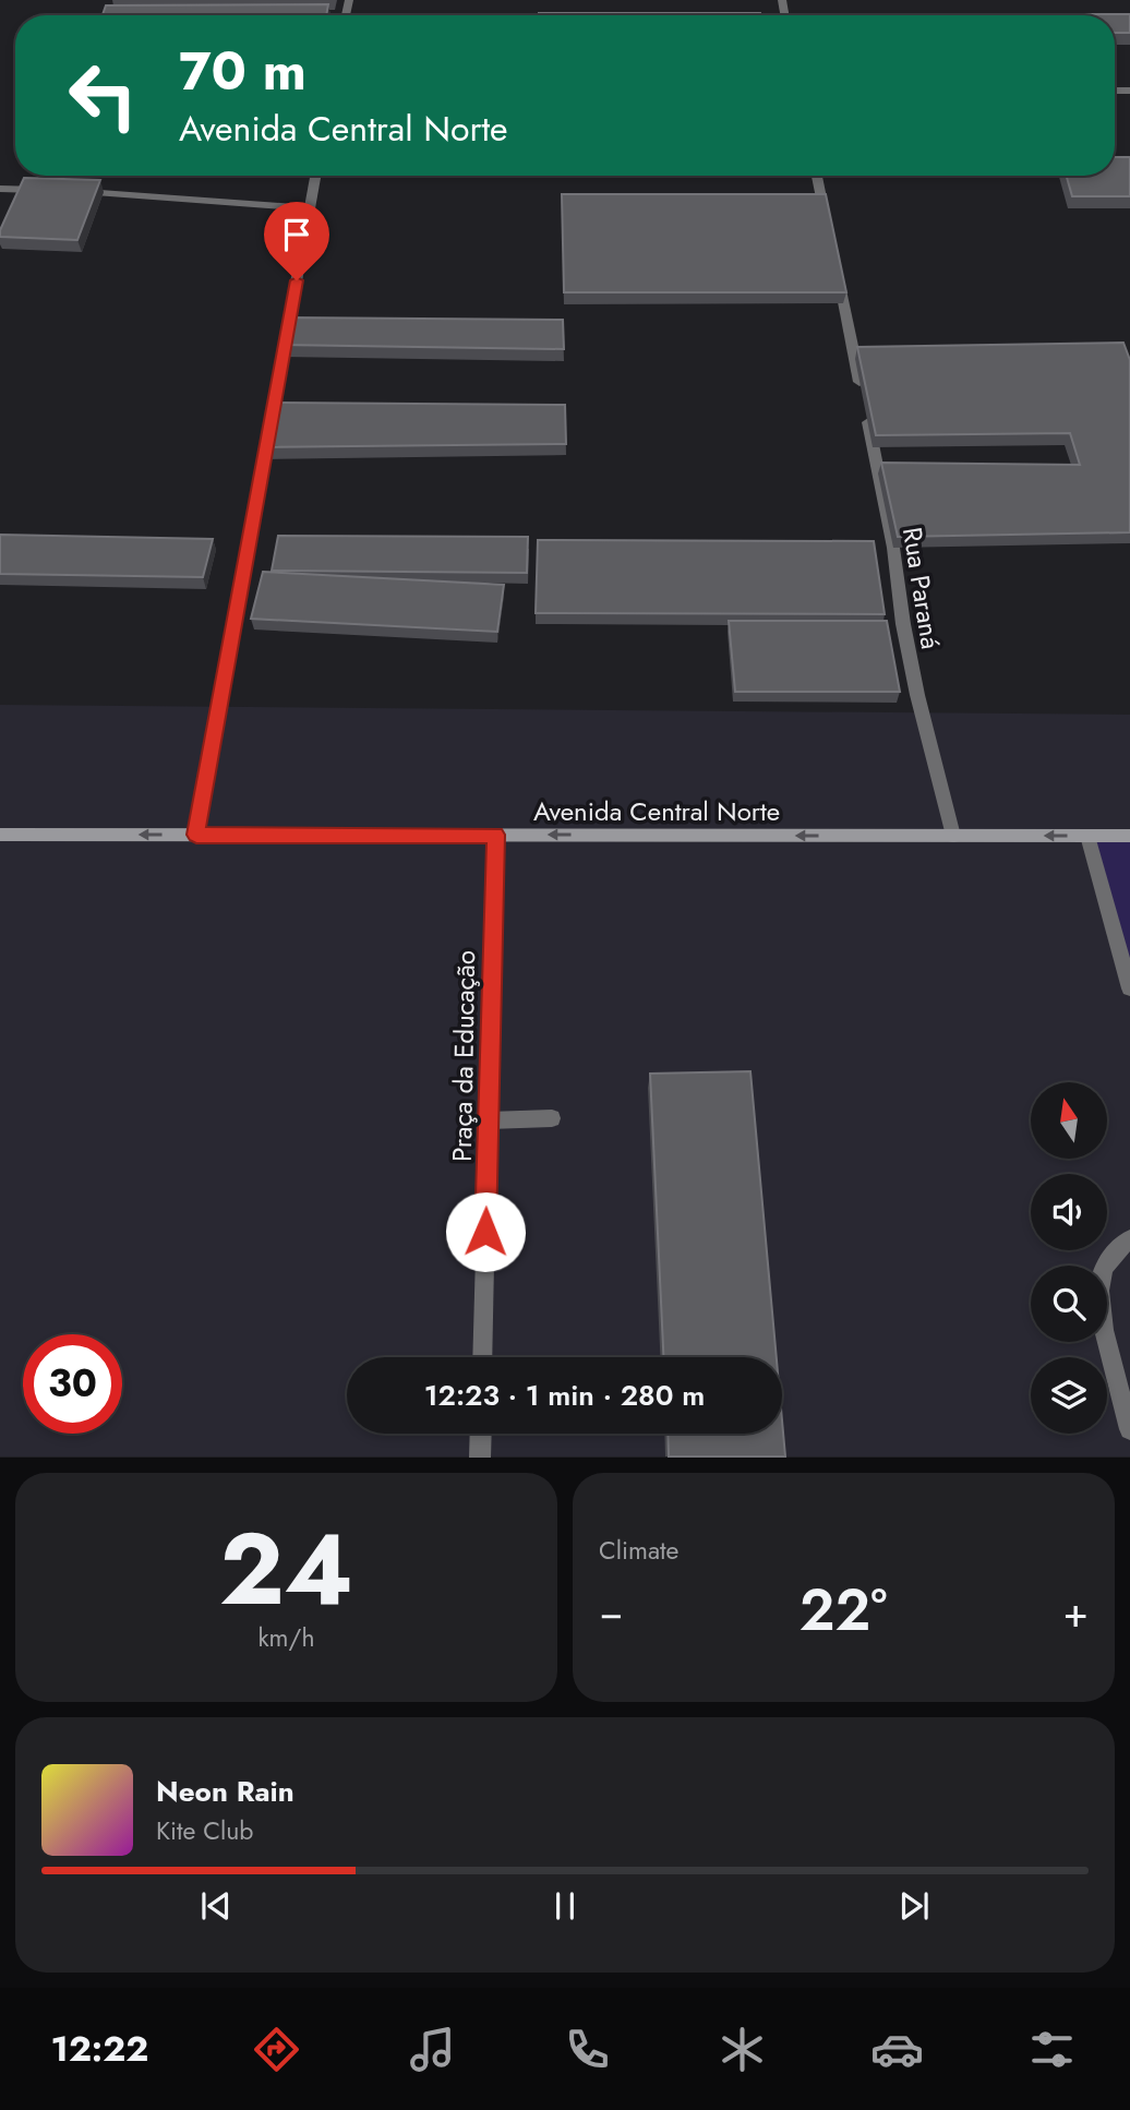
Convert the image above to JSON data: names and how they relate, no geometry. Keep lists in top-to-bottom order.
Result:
{
  "streets": {
    "main road": ["Avenida Central Norte"],
    "street": ["Rua Paraná", "Praça da Educação"]
  },
  "crossings": [
    ["Rua Paraná", "Avenida Central Norte"],
    ["Avenida Central Norte", "Praça da Educação"]
  ],
  "one_way": ["Avenida Central Norte"],
  "north": "top",
  "page": {
    "turn": ["70 m", "Avenida Central Norte"],
    "limit": "30",
    "trip": "12:23 · 1 min · 280 m",
    "tile": [
      ["24", "km/h"],
      "Climate"
    ],
    "heat": ["−", "22°", "+"],
    "song": ["Neon Rain", "Kite Club"],
    "tabs": "12:22"
  }
}
